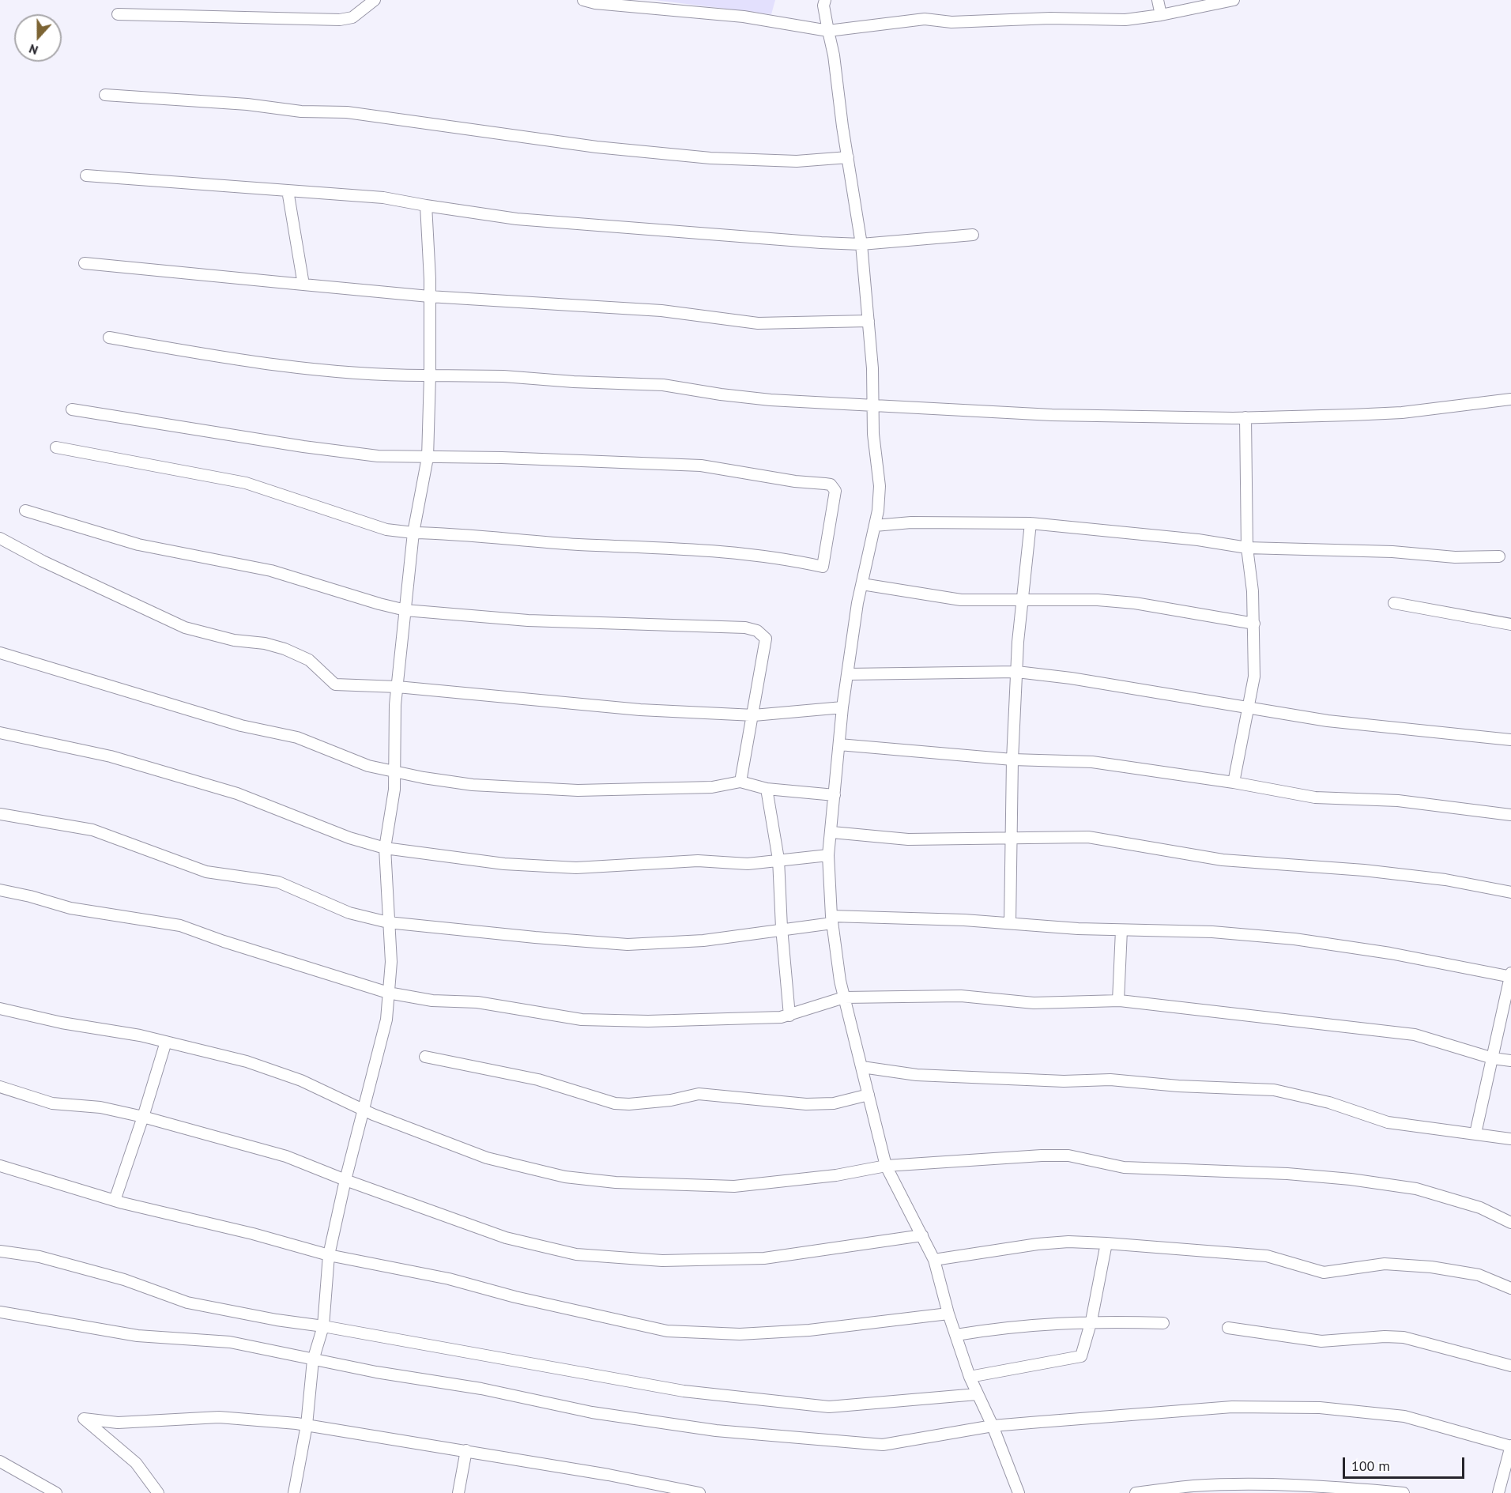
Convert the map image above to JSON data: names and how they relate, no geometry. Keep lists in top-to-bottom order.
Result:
{
  "scale_bar": "100 m",
  "north": "bottom"
}
